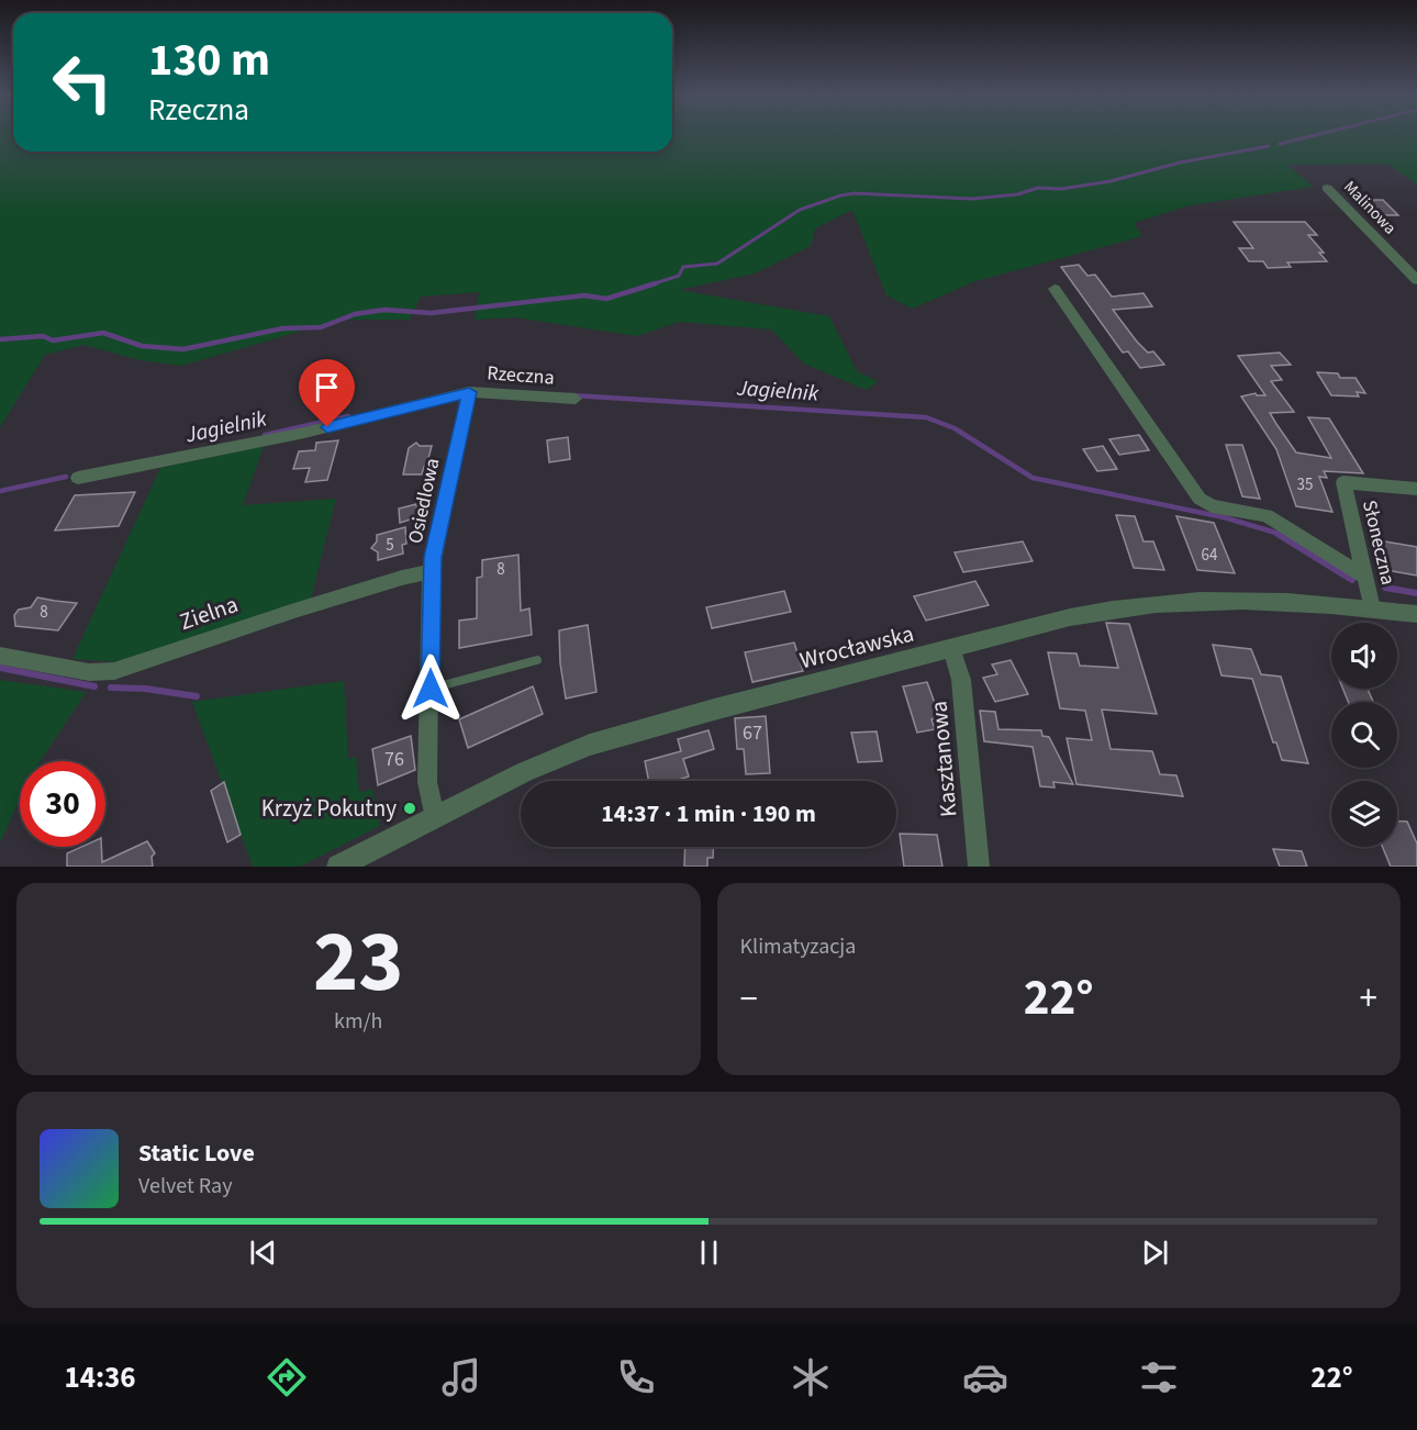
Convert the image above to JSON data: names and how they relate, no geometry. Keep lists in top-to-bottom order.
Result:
{
  "streets": {
    "street": [
      "Malinowa",
      "Rzeczna",
      "Osiedlowa",
      "Słoneczna",
      "Zielna",
      "Wrocławska",
      "Kasztanowa"
    ]
  },
  "crossings": [
    ["Rzeczna", "Osiedlowa"],
    ["Osiedlowa", "Zielna"],
    ["Osiedlowa", "Wrocławska"],
    ["Słoneczna", "Wrocławska"],
    ["Wrocławska", "Kasztanowa"]
  ],
  "water": ["Jagielnik"],
  "places": ["Krzyż Pokutny"],
  "house_numbers": [
    "35",
    "5",
    "64",
    "8",
    "8",
    "67",
    "76"
  ],
  "page": {
    "turn": ["130 m", "Rzeczna"],
    "limit": "30",
    "trip": "14:37 · 1 min · 190 m",
    "tile": [
      ["23", "km/h"],
      "Klimatyzacja"
    ],
    "heat": ["−", "22°", "+"],
    "song": ["Static Love", "Velvet Ray"],
    "tabs": ["14:36", "22°"]
  }
}
